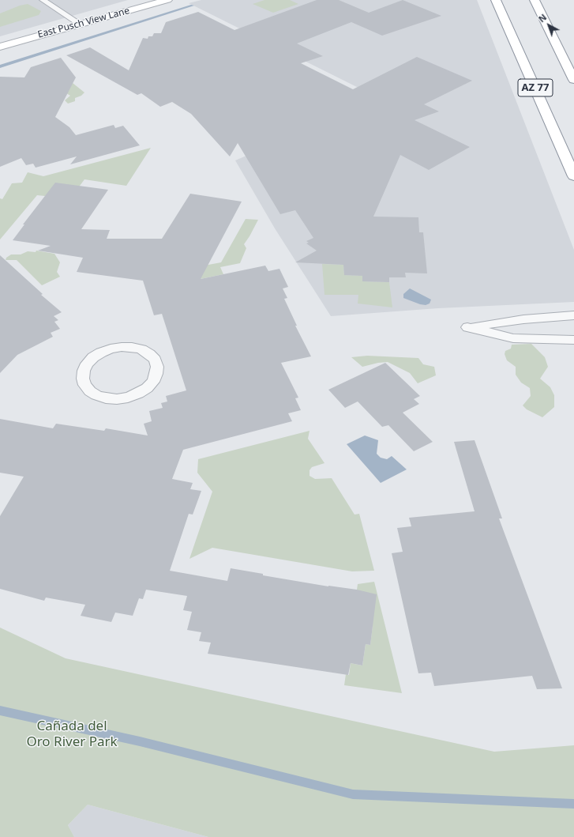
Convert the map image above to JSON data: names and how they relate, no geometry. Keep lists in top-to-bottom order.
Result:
{
  "streets": {
    "main road": ["East Pusch View Lane", "AZ 77"]
  },
  "parks": ["Cañada del Oro River Park"],
  "north": "top left"
}
